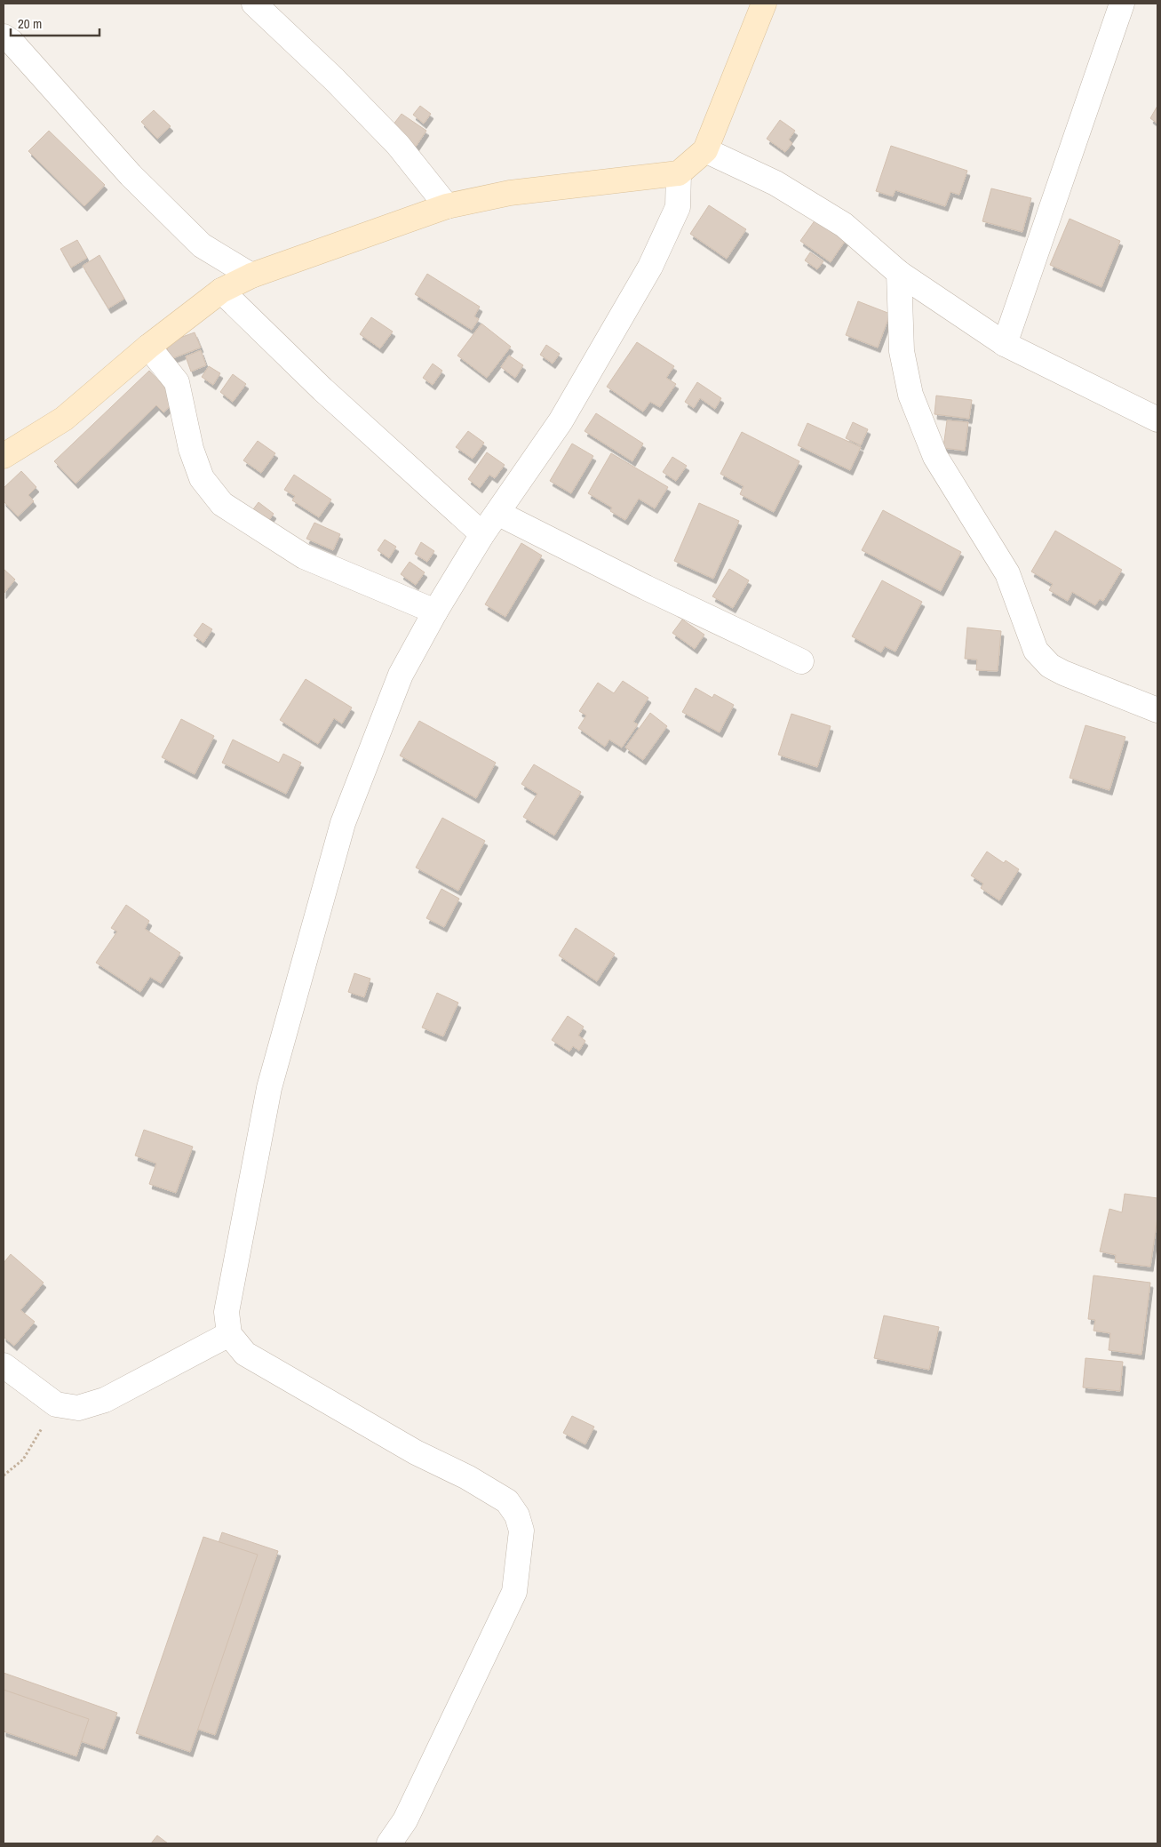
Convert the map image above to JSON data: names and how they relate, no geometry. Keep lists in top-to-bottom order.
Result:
{
  "scale_bar": "20 m"
}
